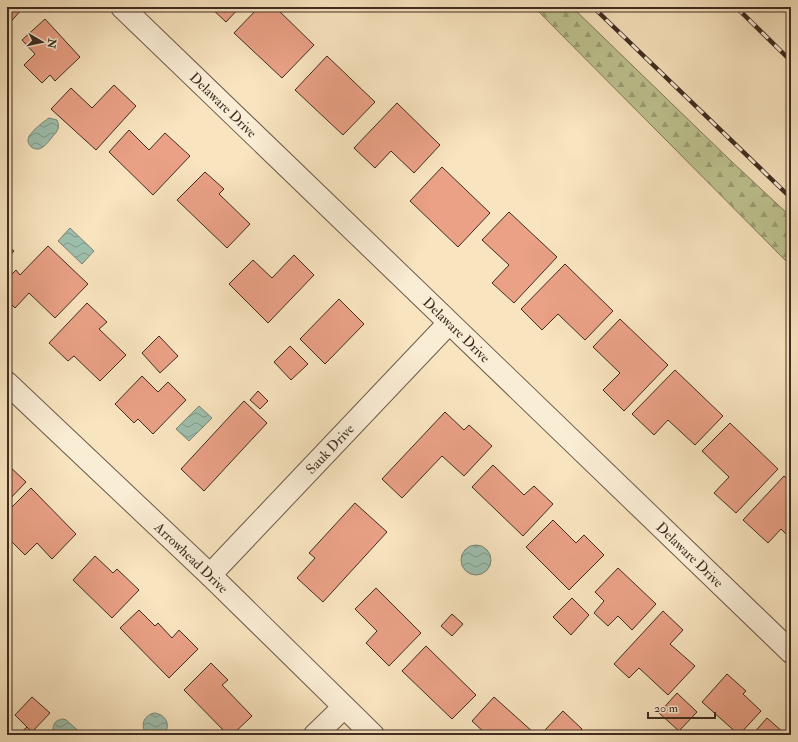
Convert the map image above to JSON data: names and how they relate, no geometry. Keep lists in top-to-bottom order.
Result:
{
  "streets": {
    "street": ["Delaware Drive", "Sauk Drive", "Arrowhead Drive"]
  },
  "crossings": [
    ["Delaware Drive", "Sauk Drive"],
    ["Sauk Drive", "Arrowhead Drive"]
  ],
  "scale_bar": "20 m",
  "north": "right"
}
